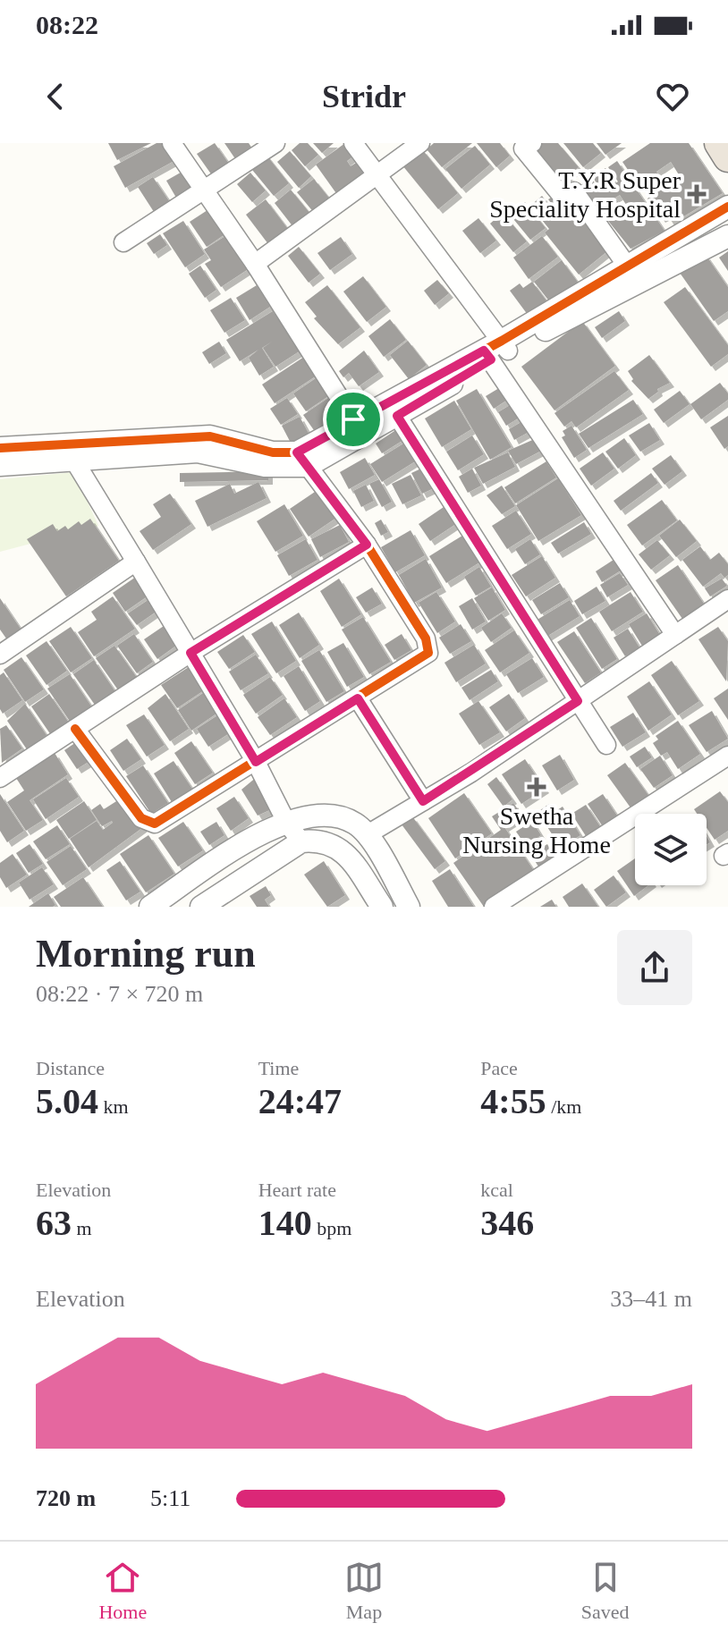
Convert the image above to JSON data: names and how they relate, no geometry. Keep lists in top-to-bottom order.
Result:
{
  "places": {
    "health": ["T.Y.R Super Speciality Hospital", "Swetha Nursing Home"]
  },
  "page": {
    "status": "08:22",
    "header": "Stridr",
    "heading": ["Morning run", "08:22 · 7 × 720 m"],
    "stats": [
      ["Distance", "5.04 km"],
      ["Time", "24:47"],
      ["Pace", "4:55 /km"],
      ["Elevation", "63 m"],
      ["Heart rate", "140 bpm"],
      ["kcal", "346"]
    ],
    "chart": ["Elevation", "33–41 m"],
    "list": [
      {
        "name": "720 m",
        "note": "5:11"
      }
    ],
    "tabs": ["Home", "Map", "Saved"]
  }
}
